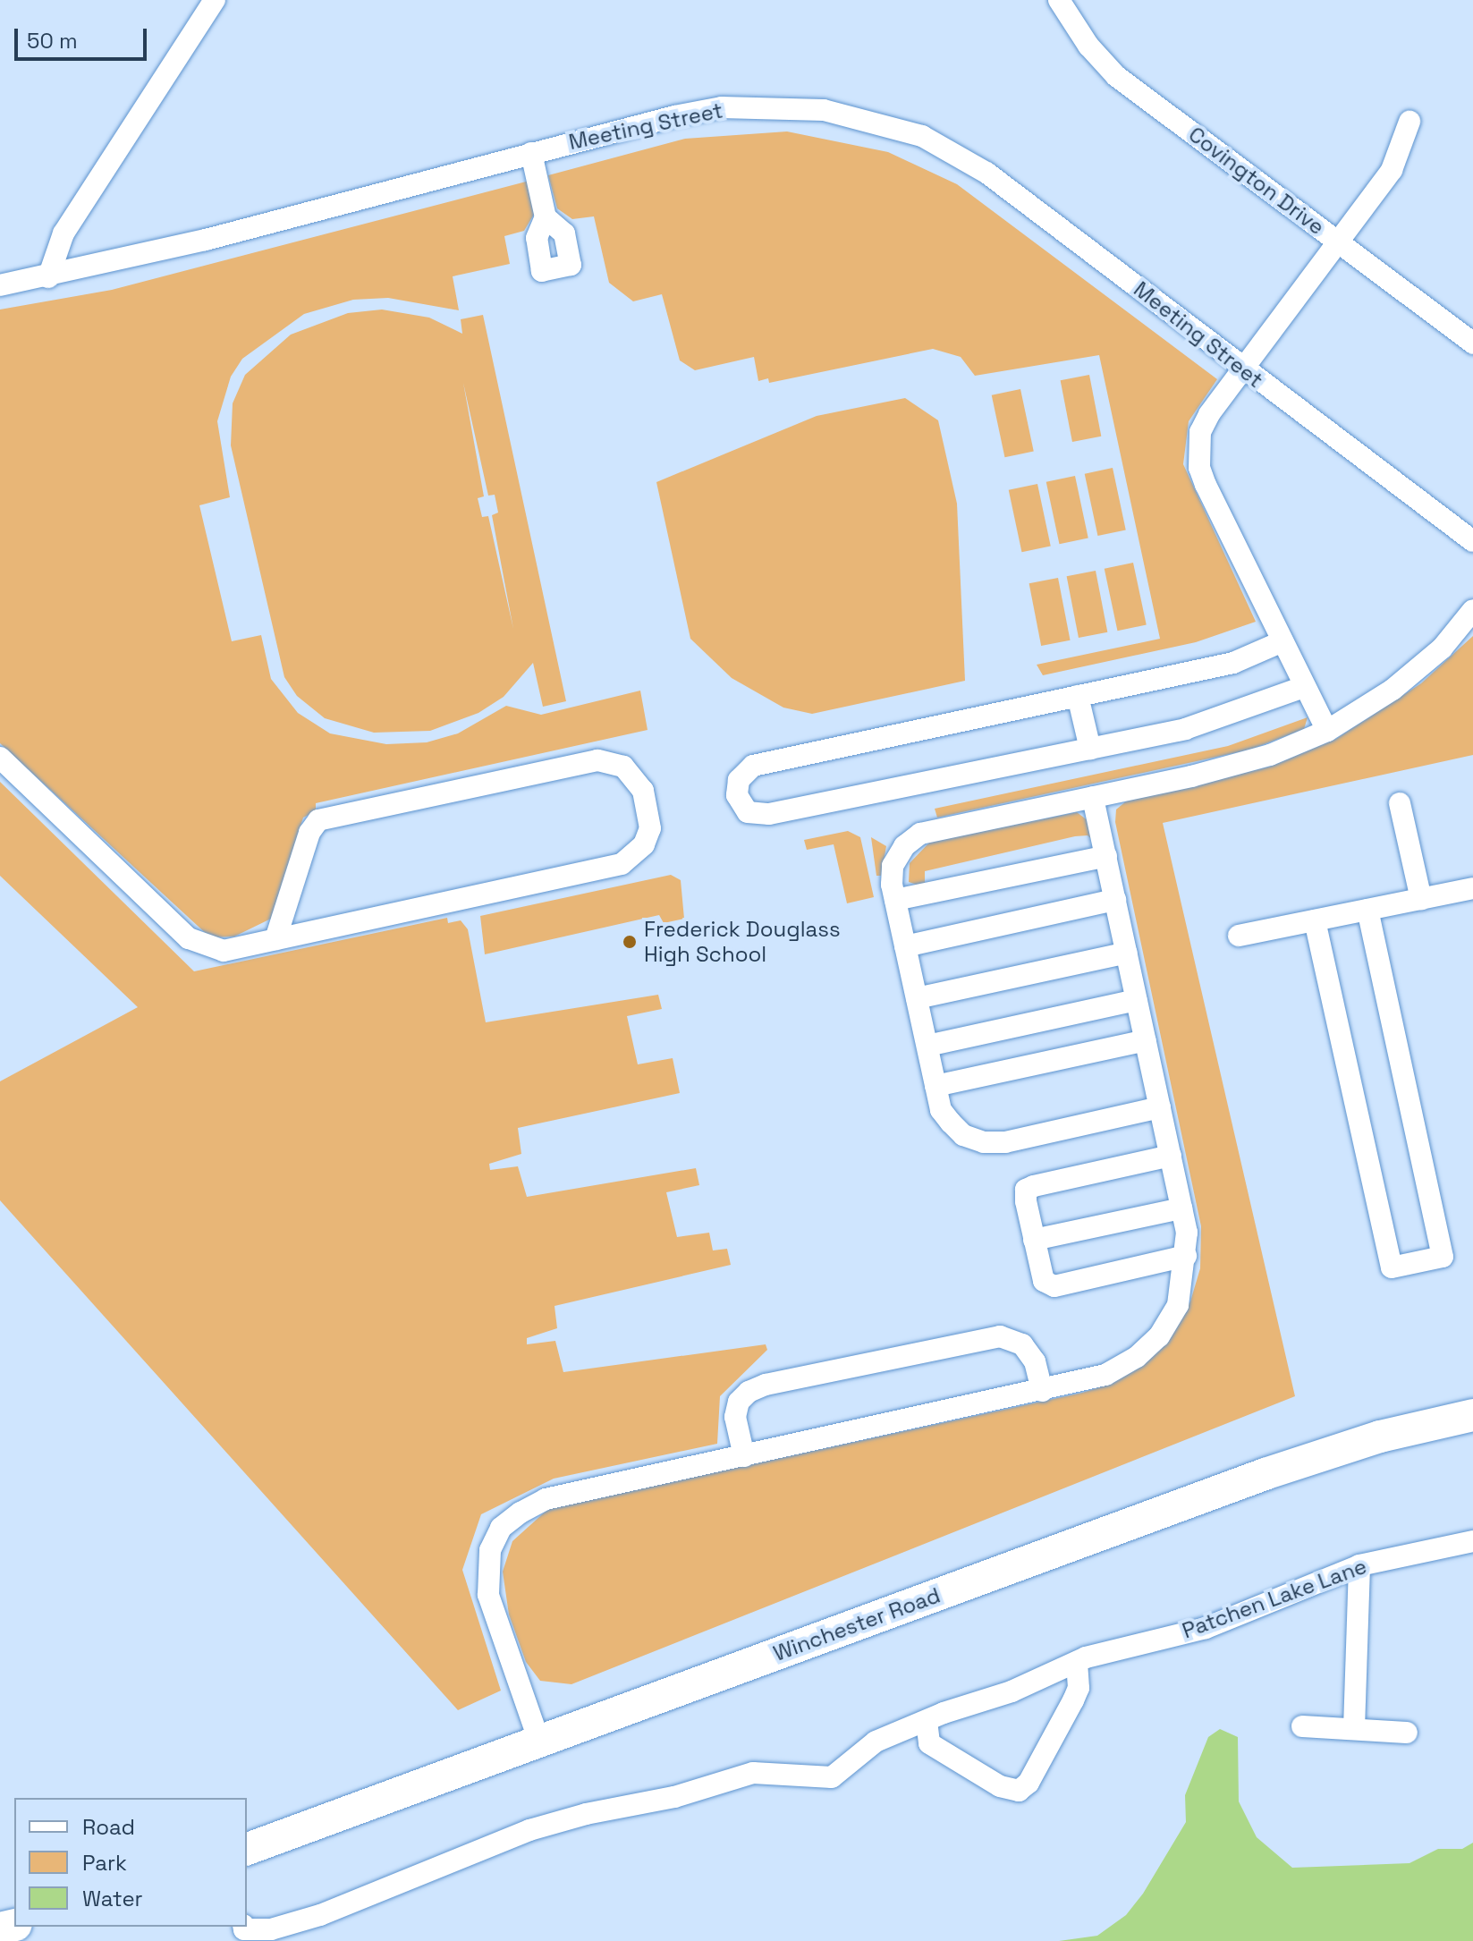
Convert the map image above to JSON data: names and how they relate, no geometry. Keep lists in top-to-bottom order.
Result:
{
  "streets": {
    "highway": ["Winchester Road"],
    "street": ["Meeting Street", "Covington Drive", "Patchen Lake Lane"]
  },
  "places": ["Frederick Douglass High School"],
  "legend": ["Road", "Park", "Water"],
  "scale_bar": "50 m"
}
